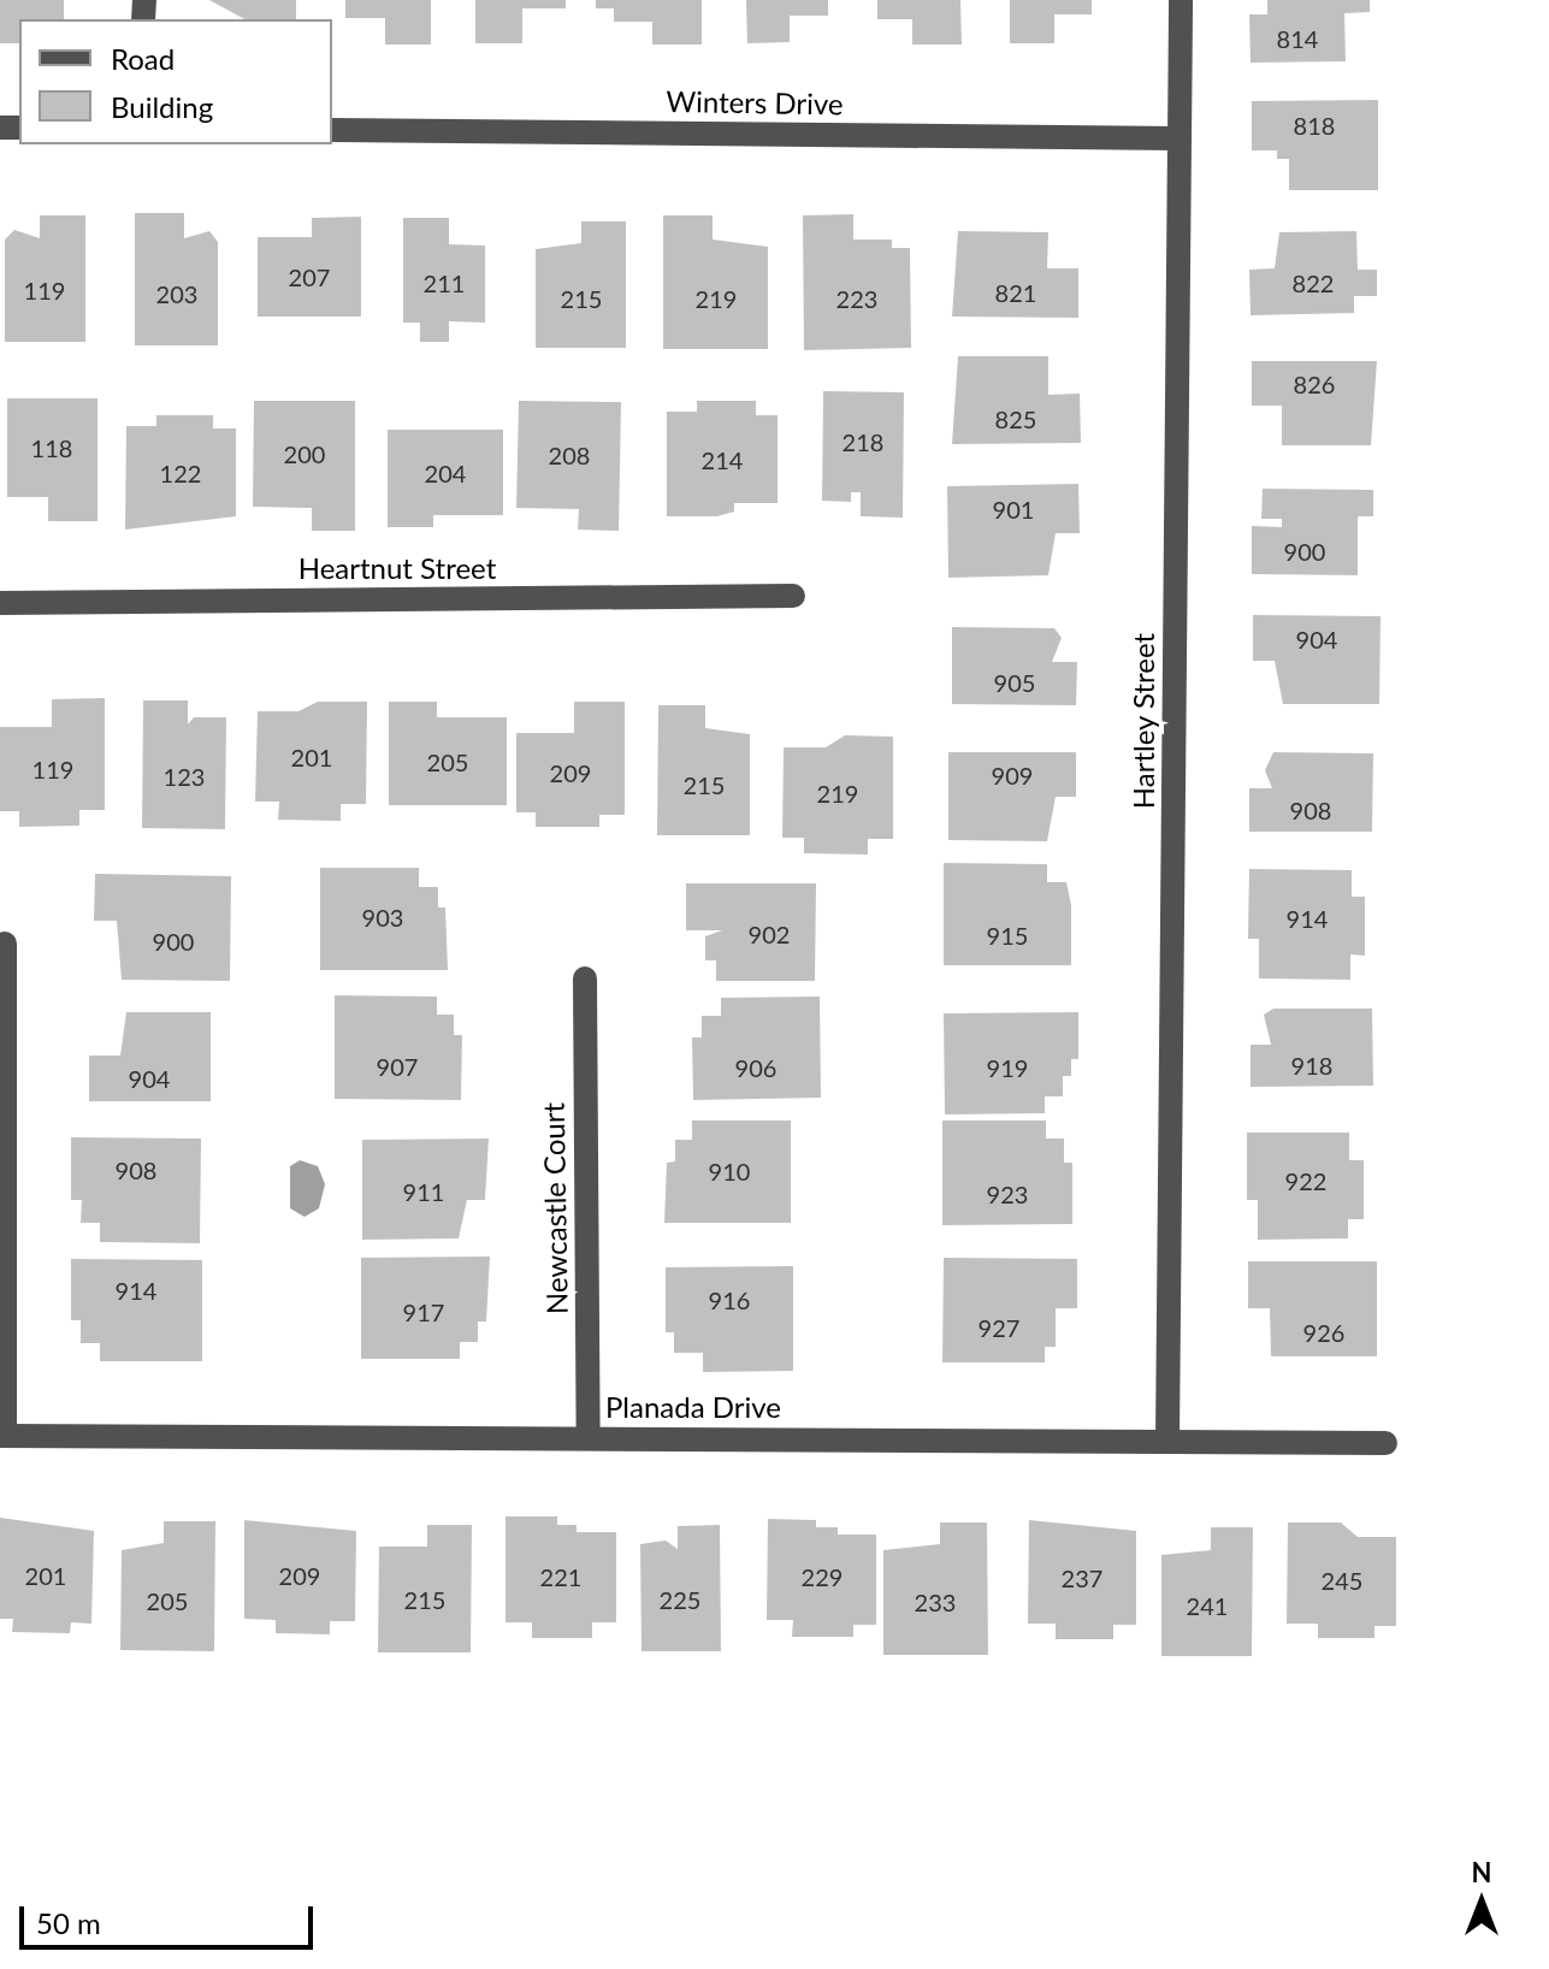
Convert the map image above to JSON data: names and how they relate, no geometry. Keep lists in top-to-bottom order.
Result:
{
  "streets": {
    "street": [
      "Winters Drive",
      "Heartnut Street",
      "Hartley Street",
      "Newcastle Court",
      "Planada Drive"
    ]
  },
  "crossings": [
    ["Winters Drive", "Hartley Street"],
    ["Hartley Street", "Planada Drive"],
    ["Newcastle Court", "Planada Drive"]
  ],
  "house_numbers": [
    "814",
    "818",
    "207",
    "211",
    "822",
    "119",
    "821",
    "203",
    "215",
    "219",
    "223",
    "826",
    "825",
    "218",
    "118",
    "200",
    "208",
    "214",
    "122",
    "204",
    "901",
    "900",
    "904",
    "905",
    "201",
    "205",
    "119",
    "209",
    "909",
    "123",
    "215",
    "219",
    "908",
    "903",
    "914",
    "902",
    "915",
    "900",
    "918",
    "907",
    "906",
    "919",
    "904",
    "908",
    "910",
    "922",
    "911",
    "923",
    "914",
    "916",
    "917",
    "927",
    "926",
    "201",
    "209",
    "221",
    "229",
    "237",
    "245",
    "215",
    "225",
    "205",
    "233",
    "241"
  ],
  "legend": ["Road", "Building"],
  "scale_bar": "50 m",
  "north": "top"
}
